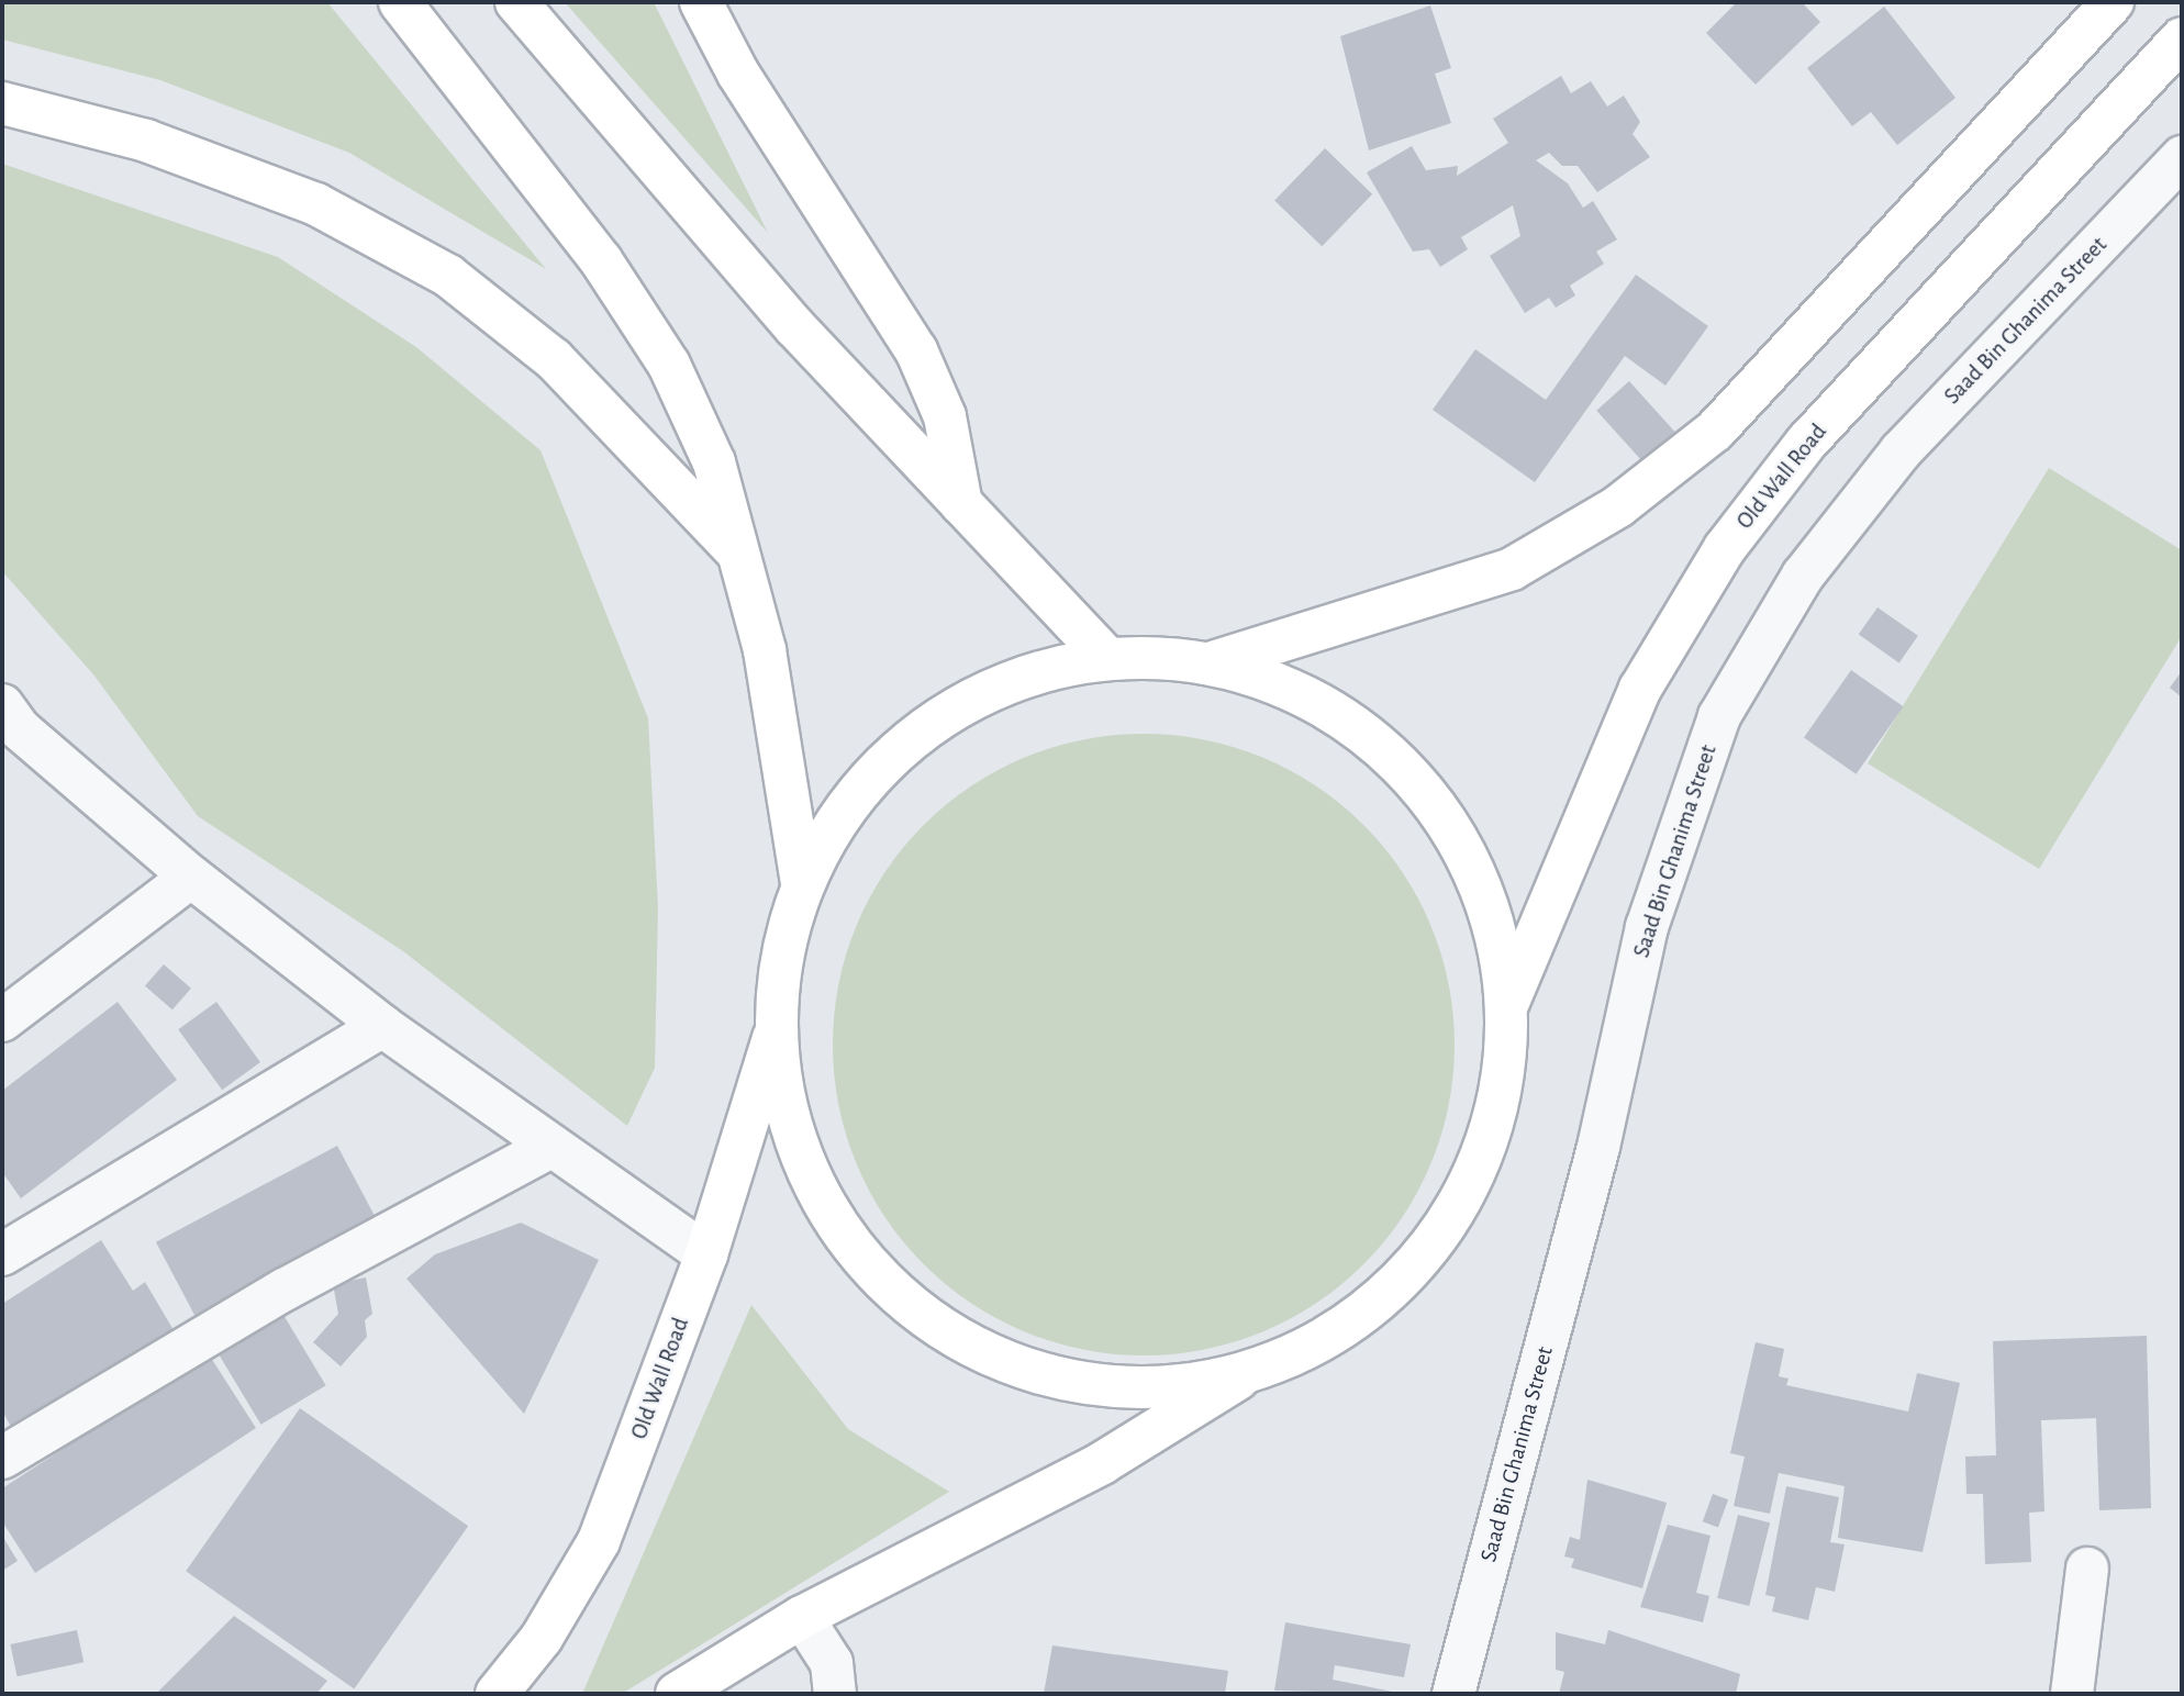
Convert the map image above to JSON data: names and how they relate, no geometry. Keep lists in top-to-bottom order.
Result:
{
  "streets": {
    "main road": ["Old Wall Road"],
    "street": ["Saad Bin Ghanima Street"]
  }
}
